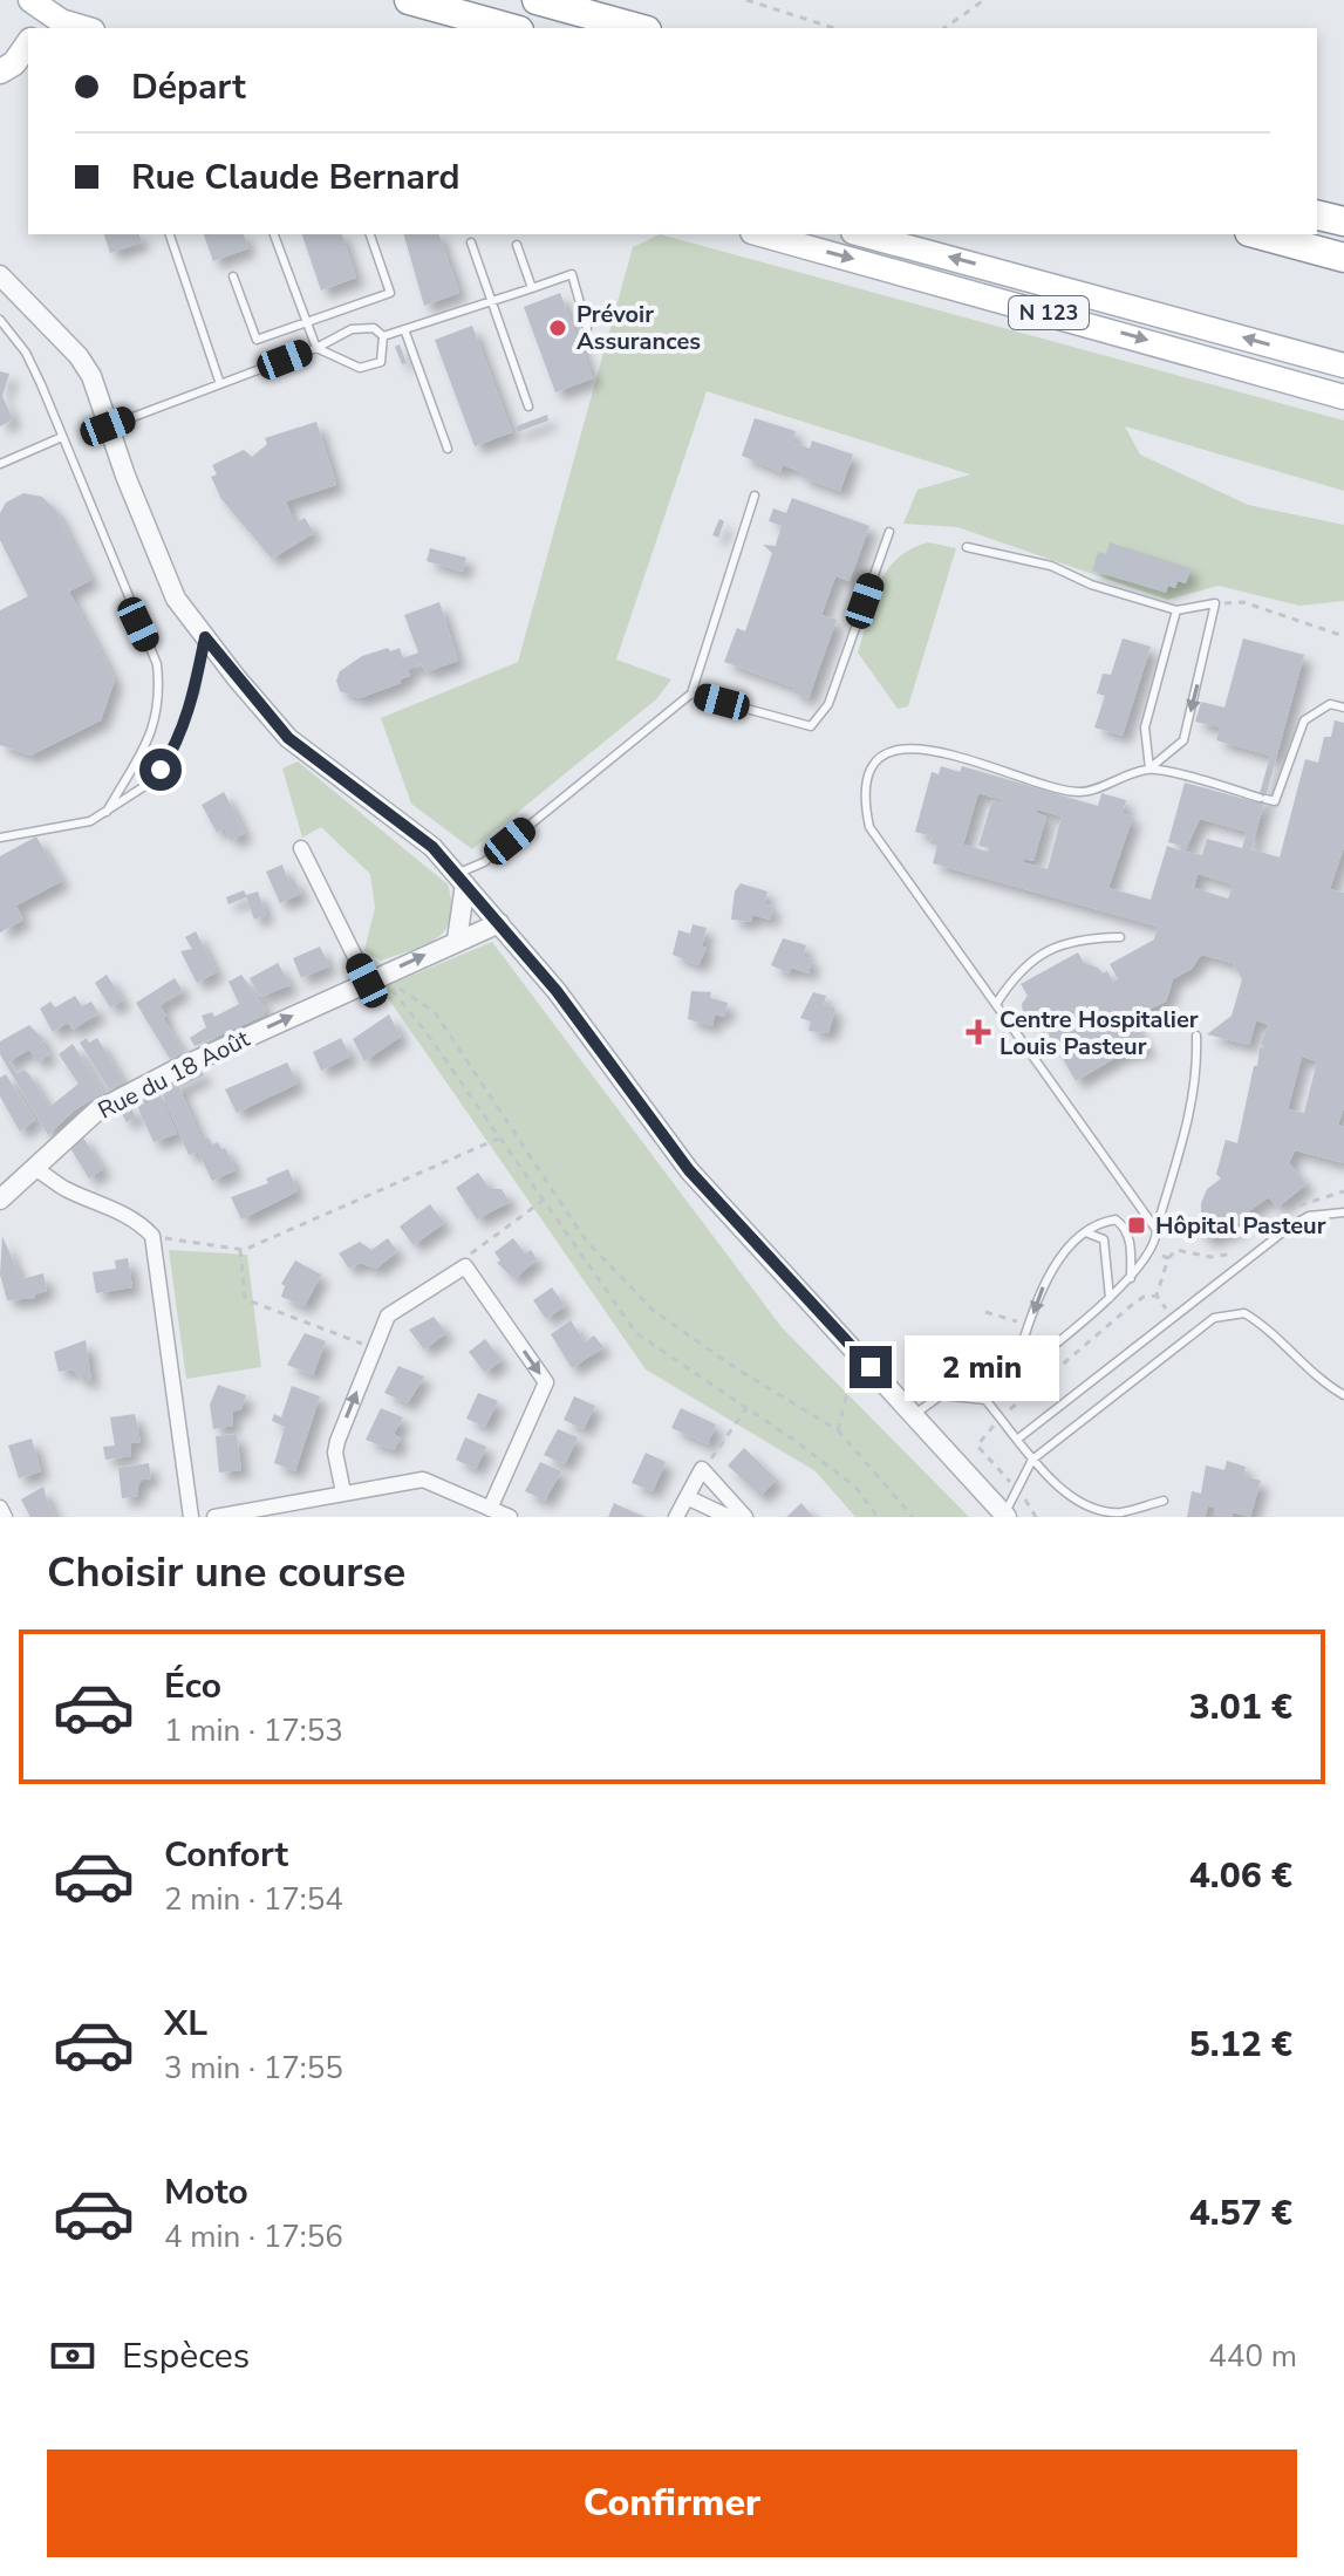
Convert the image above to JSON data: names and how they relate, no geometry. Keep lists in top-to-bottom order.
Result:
{
  "streets": {
    "main road": ["N 123"],
    "street": ["Rue du 18 Août"]
  },
  "one_way": ["Rue du 18 Août"],
  "places": {
    "other": ["Prévoir Assurances"],
    "health": ["Centre Hospitalier Louis Pasteur"],
    "transit": ["Hôpital Pasteur"]
  },
  "page": {
    "banner": ["Départ", "Rue Claude Bernard"],
    "bubble": "2 min",
    "heading": "Choisir une course",
    "list": [
      {
        "name": "Éco",
        "note": "1 min · 17:53",
        "value": "3.01 €"
      },
      {
        "name": "Confort",
        "note": "2 min · 17:54",
        "value": "4.06 €"
      },
      {
        "name": "XL",
        "note": "3 min · 17:55",
        "value": "5.12 €"
      },
      {
        "name": "Moto",
        "note": "4 min · 17:56",
        "value": "4.57 €"
      }
    ],
    "pay": ["Espèces", "440 m"],
    "buttons": "Confirmer"
  }
}
